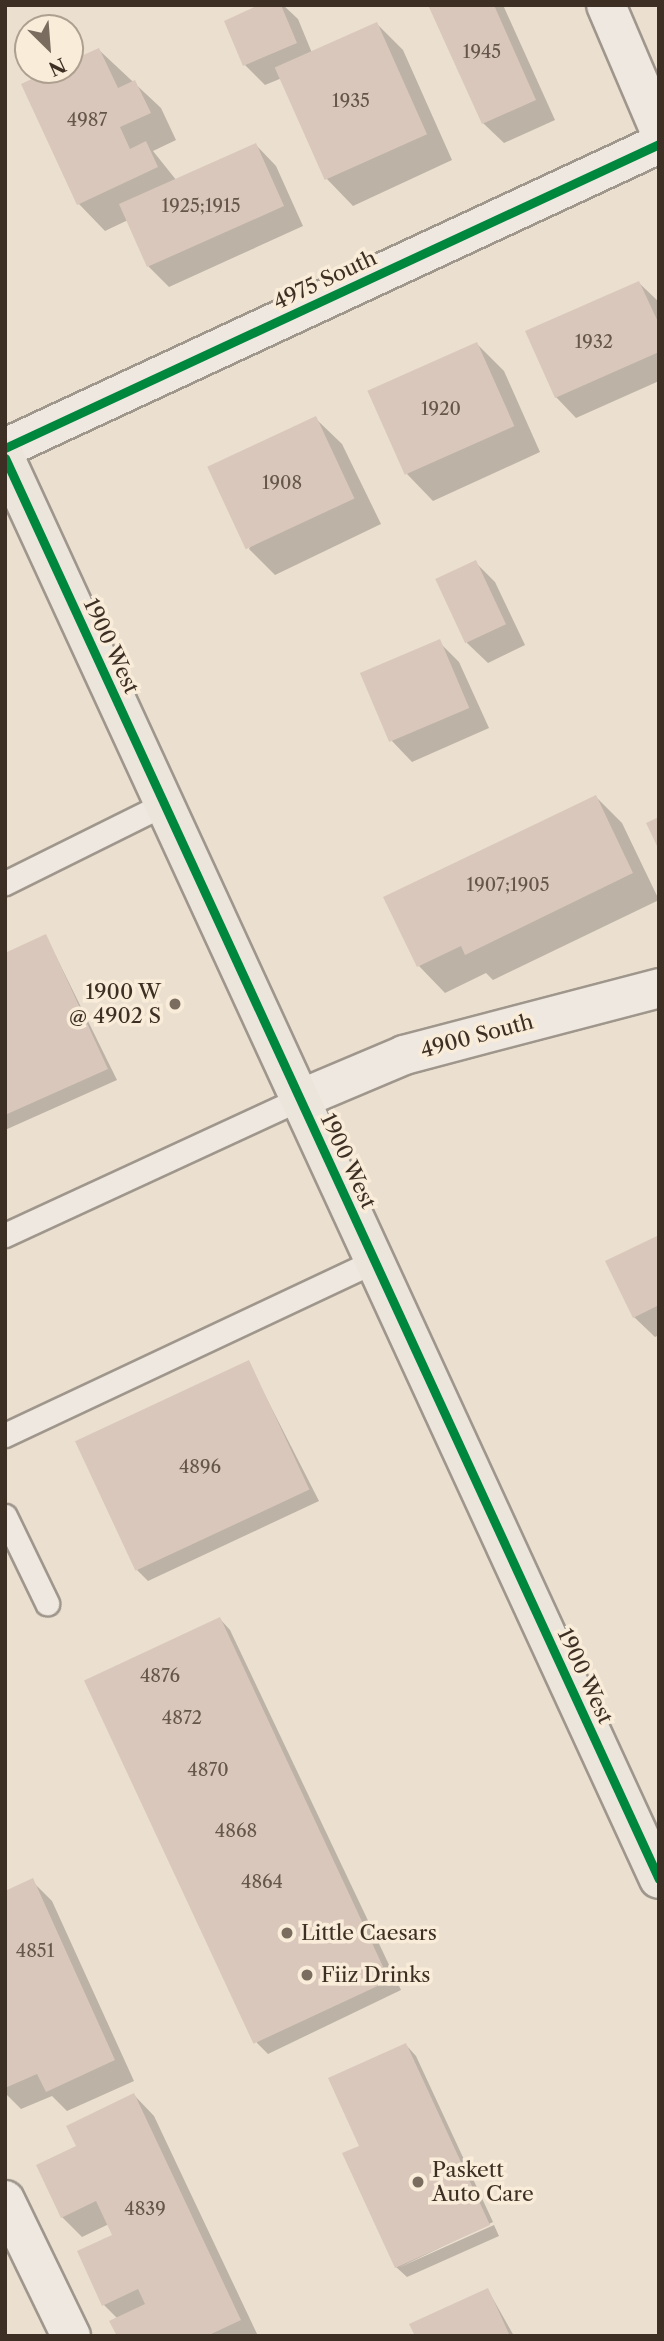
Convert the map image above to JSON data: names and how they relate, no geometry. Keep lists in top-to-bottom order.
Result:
{
  "streets": {
    "main road": ["1900 West"],
    "street": ["4975 South", "4900 South"]
  },
  "crossings": [
    ["1900 West", "4900 South"]
  ],
  "places": [
    "1900 W @ 4902 S",
    "Little Caesars",
    "Fiiz Drinks",
    "Paskett Auto Care"
  ],
  "house_numbers": [
    "1945",
    "1935",
    "4987",
    "1925;1915",
    "1932",
    "1920",
    "1908",
    "1907;1905",
    "4896",
    "4876",
    "4872",
    "4870",
    "4868",
    "4864",
    "4851",
    "4839"
  ],
  "north": "bottom right"
}
